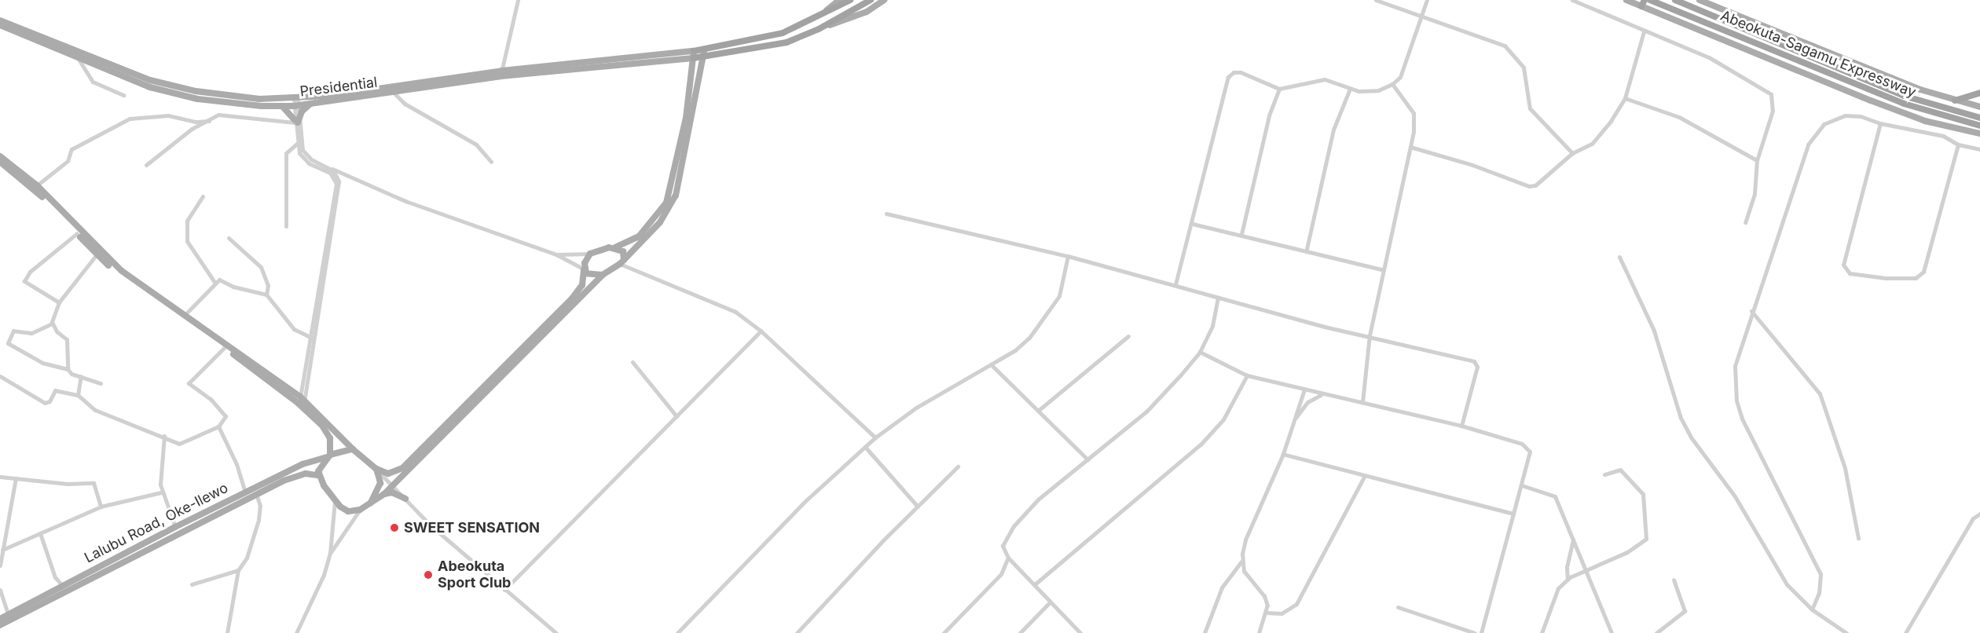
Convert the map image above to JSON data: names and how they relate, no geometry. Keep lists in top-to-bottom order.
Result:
{
  "streets": {
    "highway": ["Abeokuta-Sagamu Expressway"],
    "main road": ["Presidential", "Lalubu Road, Oke-Ilewo"]
  },
  "places": ["SWEET SENSATION", "Abeokuta Sport Club"]
}
